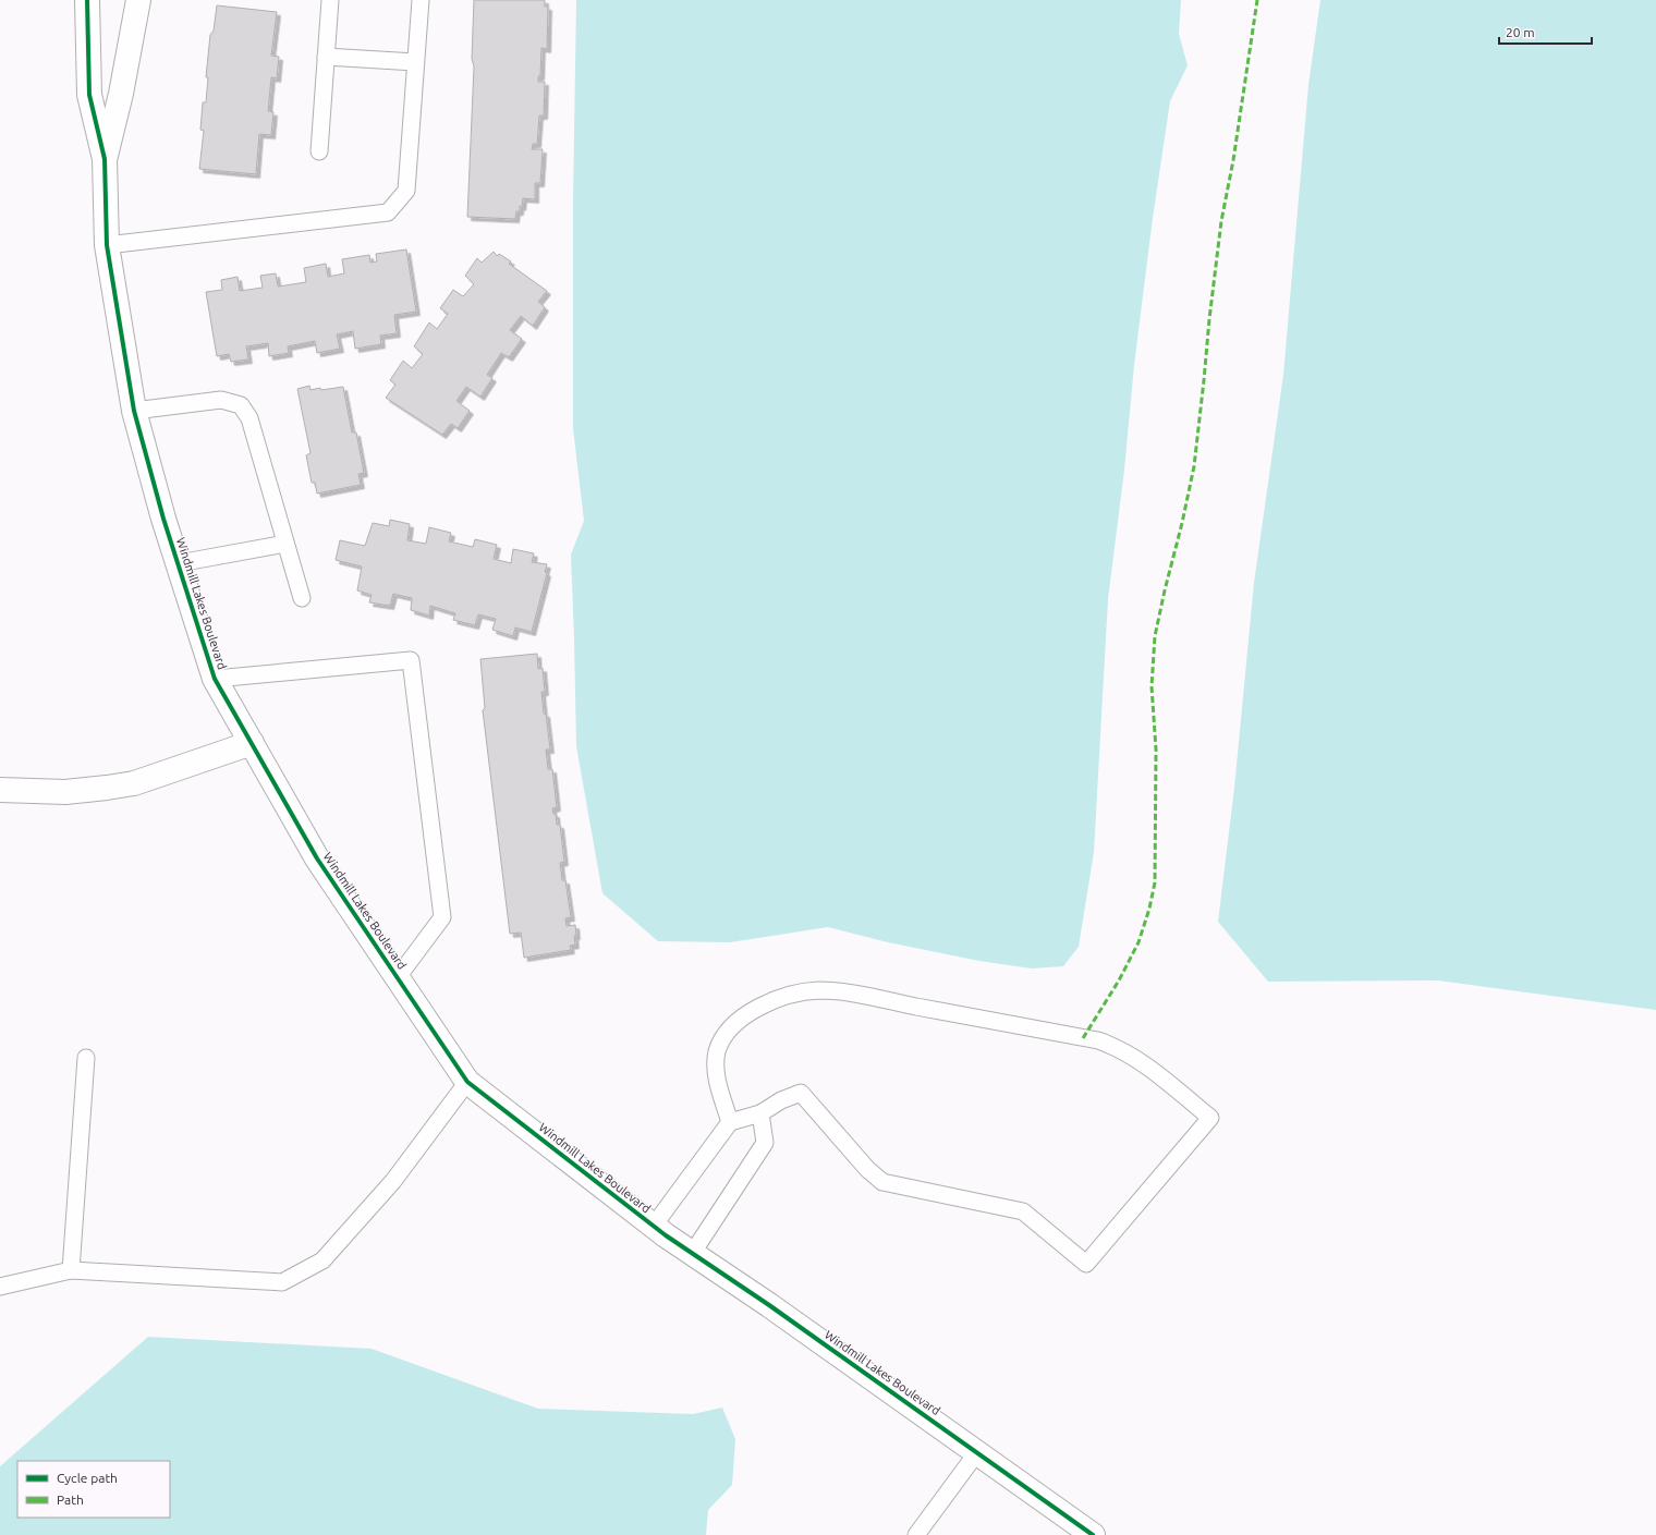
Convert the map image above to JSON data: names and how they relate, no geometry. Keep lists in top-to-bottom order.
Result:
{
  "streets": {
    "street": ["Windmill Lakes Boulevard"]
  },
  "legend": ["Cycle path", "Path"],
  "scale_bar": "20 m"
}
